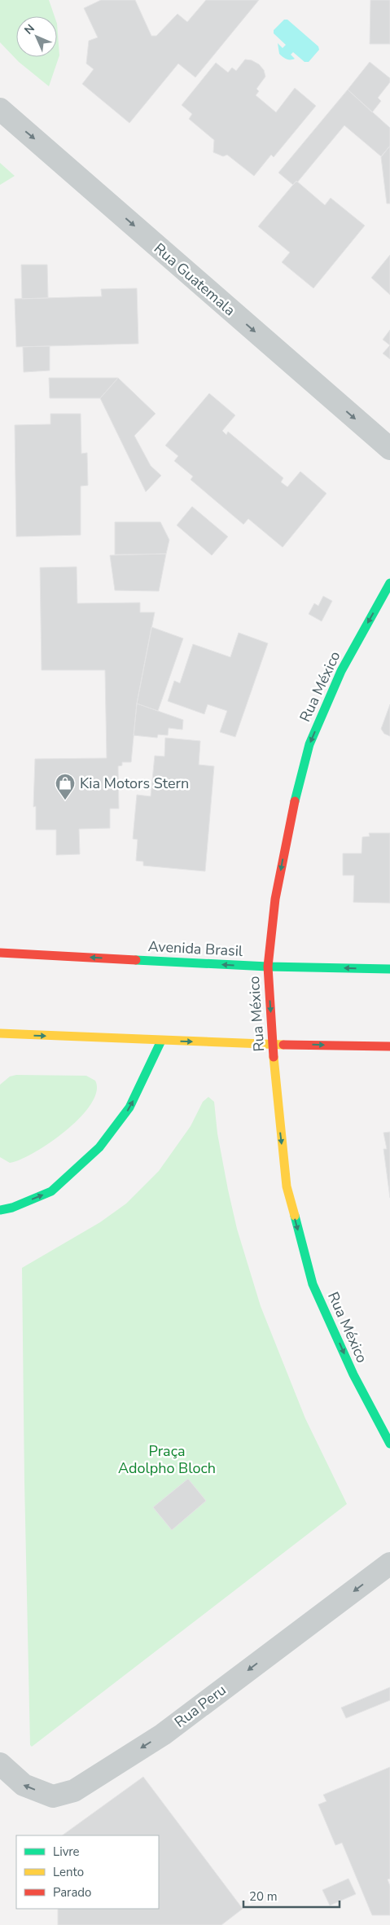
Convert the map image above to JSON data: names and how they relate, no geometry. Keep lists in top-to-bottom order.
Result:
{
  "streets": {
    "main road": ["Rua México", "Avenida Brasil"],
    "street": ["Rua Guatemala", "Rua Peru"]
  },
  "crossings": [
    ["Rua México", "Avenida Brasil"]
  ],
  "one_way": ["Rua Guatemala", "Rua México", "Rua Peru"],
  "parks": ["Praça Adolpho Bloch"],
  "places": {
    "shop": ["Kia Motors Stern"]
  },
  "legend": ["Livre", "Lento", "Parado"],
  "scale_bar": "20 m",
  "north": "top left"
}
